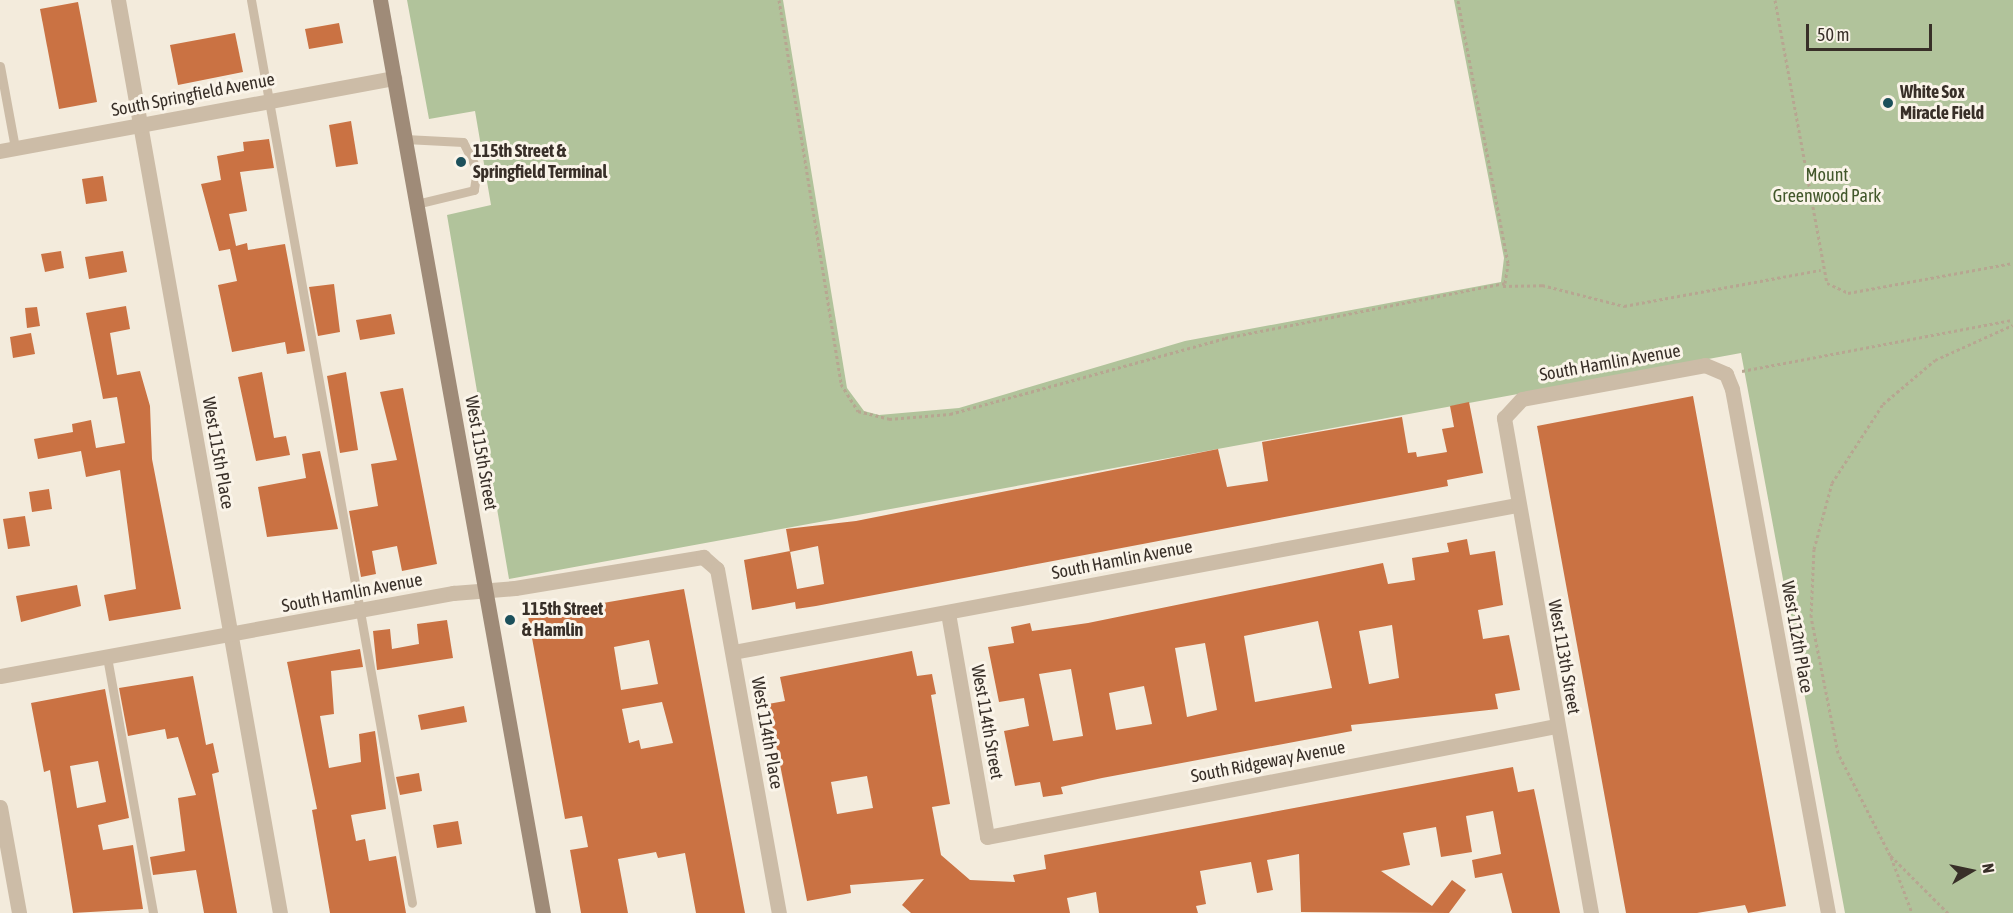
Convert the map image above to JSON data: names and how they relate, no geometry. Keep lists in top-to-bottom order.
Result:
{
  "streets": {
    "street": [
      "South Springfield Avenue",
      "South Hamlin Avenue",
      "West 115th Place",
      "West 115th Street",
      "West 112th Place",
      "West 113th Street",
      "West 114th Street",
      "West 114th Place",
      "South Ridgeway Avenue"
    ]
  },
  "crossings": [
    ["South Springfield Avenue", "West 115th Place"],
    ["South Springfield Avenue", "West 115th Street"],
    ["South Hamlin Avenue", "West 115th Place"],
    ["South Hamlin Avenue", "West 115th Street"],
    ["South Hamlin Avenue", "West 112th Place"],
    ["South Hamlin Avenue", "West 113th Street"],
    ["South Hamlin Avenue", "West 114th Street"],
    ["South Hamlin Avenue", "West 114th Place"],
    ["West 113th Street", "South Ridgeway Avenue"],
    ["West 114th Street", "South Ridgeway Avenue"]
  ],
  "parks": ["Mount Greenwood Park"],
  "places": ["White Sox Miracle Field", "115th Street & Springfield Terminal", "115th Street & Hamlin"],
  "scale_bar": "50 m",
  "north": "right"
}
